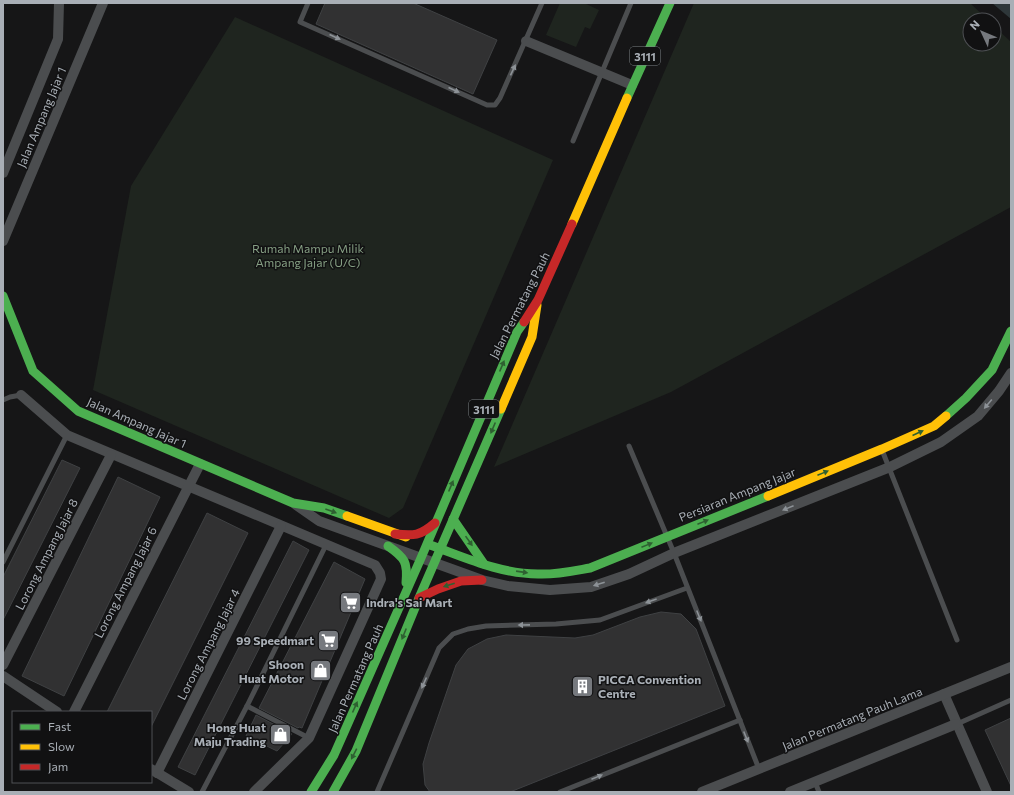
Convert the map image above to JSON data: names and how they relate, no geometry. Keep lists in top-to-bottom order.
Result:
{
  "streets": {
    "main road": [
      "3111",
      "Jalan Ampang Jajar 1",
      "Jalan Permatang Pauh",
      "Persiaran Ampang Jajar"
    ],
    "street": [
      "Lorong Ampang Jajar 8",
      "Lorong Ampang Jajar 6",
      "Lorong Ampang Jajar 4",
      "Jalan Permatang Pauh Lama"
    ]
  },
  "crossings": [
    ["Jalan Ampang Jajar 1", "Jalan Permatang Pauh"],
    ["Jalan Ampang Jajar 1", "Persiaran Ampang Jajar"],
    ["Jalan Ampang Jajar 1", "Lorong Ampang Jajar 6"],
    ["Jalan Permatang Pauh", "Persiaran Ampang Jajar"]
  ],
  "one_way": ["Persiaran Ampang Jajar"],
  "parks": ["Rumah Mampu Milik Ampang Jajar (U/C)"],
  "places": {
    "supermarket": ["Indra's Sai Mart", "99 Speedmart"],
    "shop": ["Shoon Huat Motor", "Hong Huat Maju Trading"],
    "building": ["PICCA Convention Centre"]
  },
  "legend": ["Fast", "Slow", "Jam"],
  "north": "top left"
}
